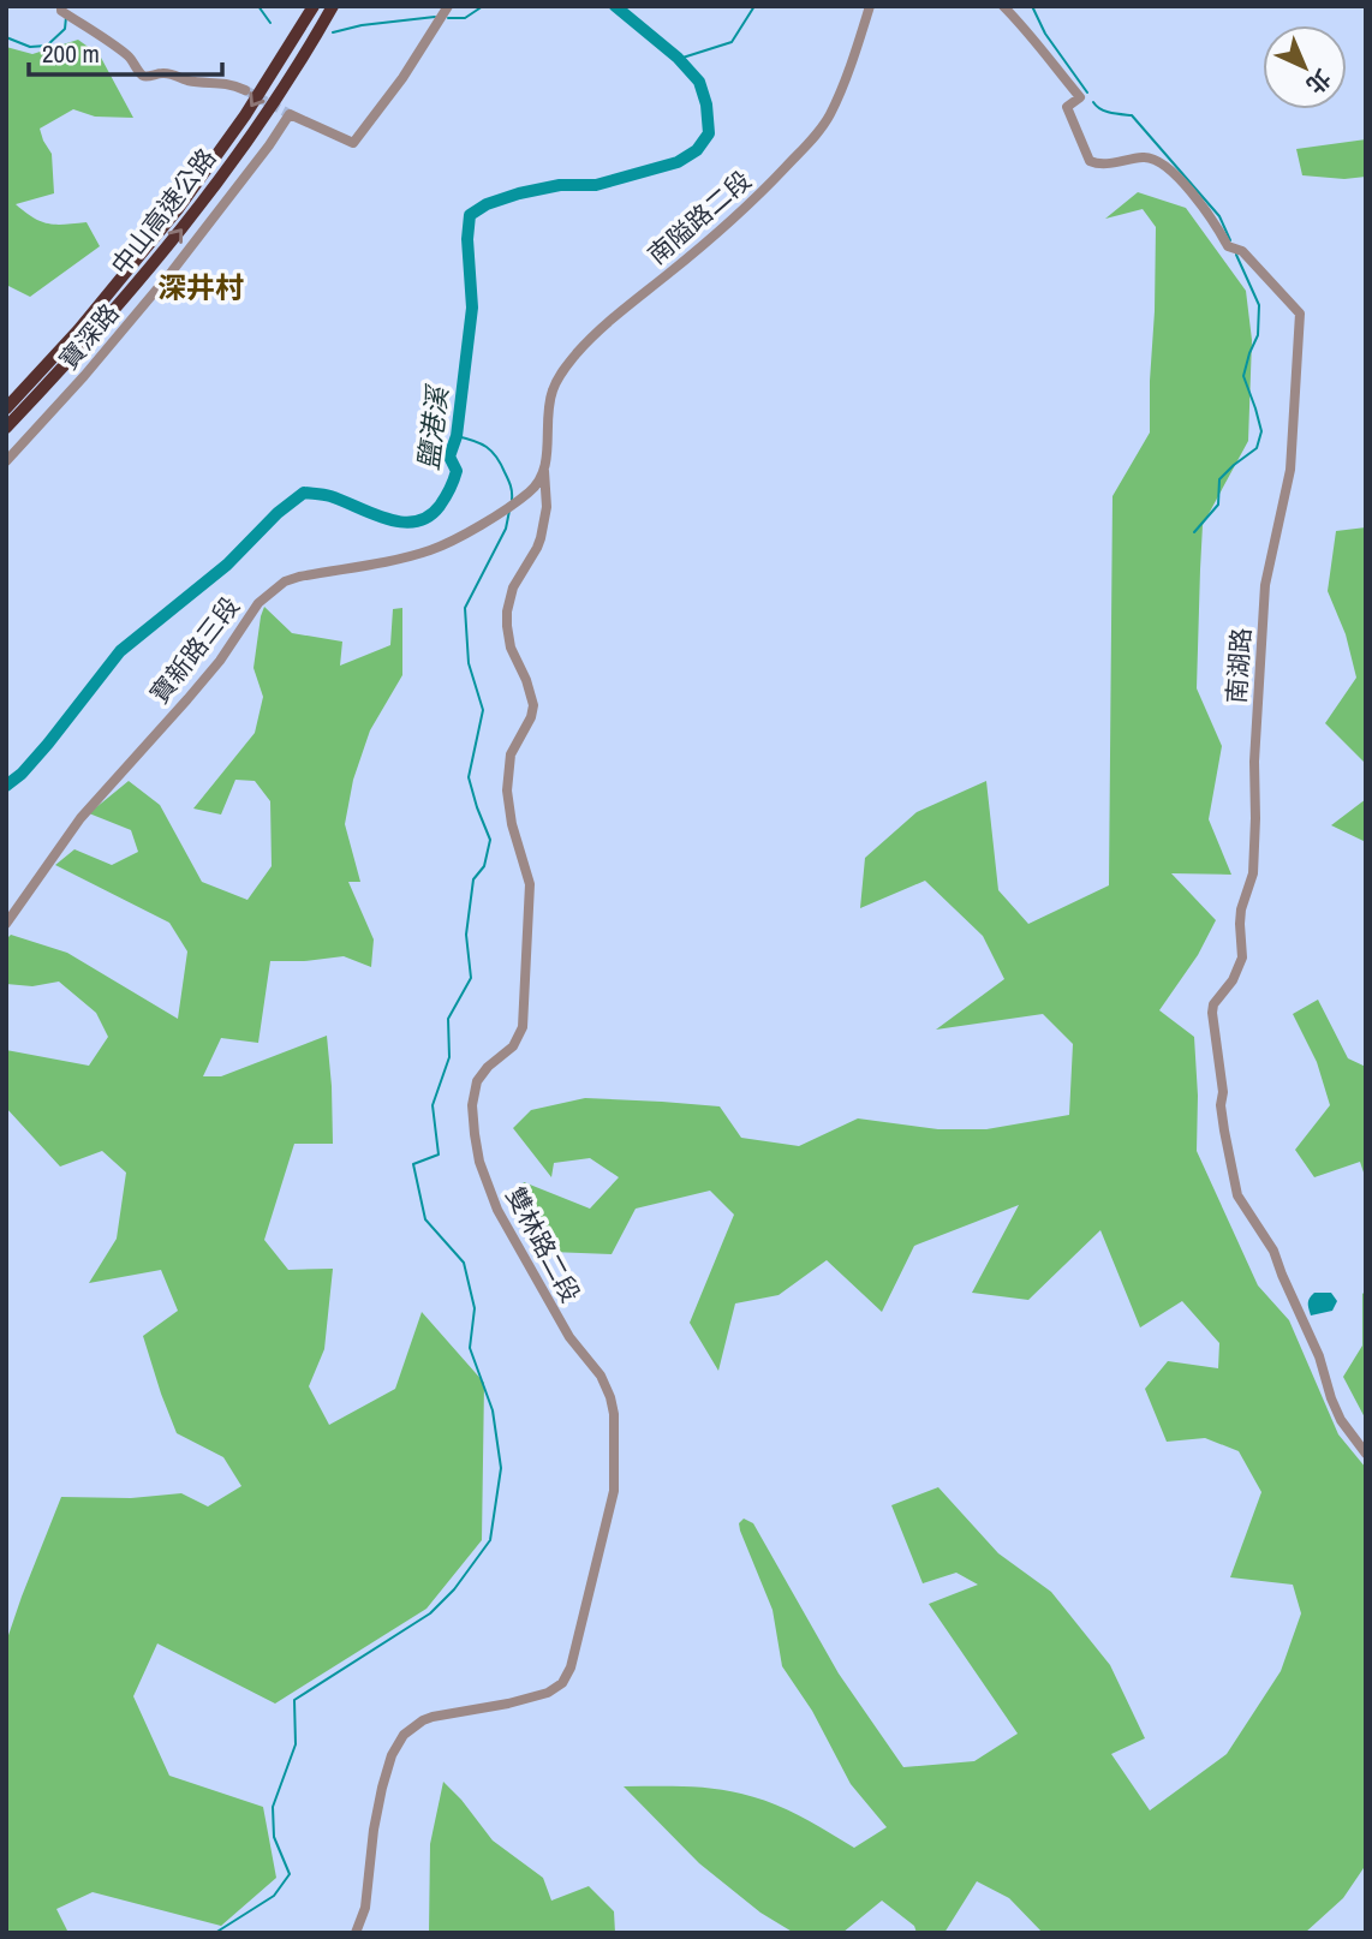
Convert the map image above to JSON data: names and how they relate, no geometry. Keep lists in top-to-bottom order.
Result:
{
  "streets": {
    "highway": ["中山高速公路"],
    "street": [
      "南隘路二段",
      "寶深路",
      "寶新路三段",
      "南湖路",
      "雙林路二段"
    ]
  },
  "crossings": [
    ["南隘路二段", "寶新路三段"],
    ["南隘路二段", "雙林路二段"],
    ["寶新路三段", "雙林路二段"]
  ],
  "districts": ["深井村"],
  "water": ["鹽港溪"],
  "scale_bar": "200 m",
  "north": "bottom right"
}
